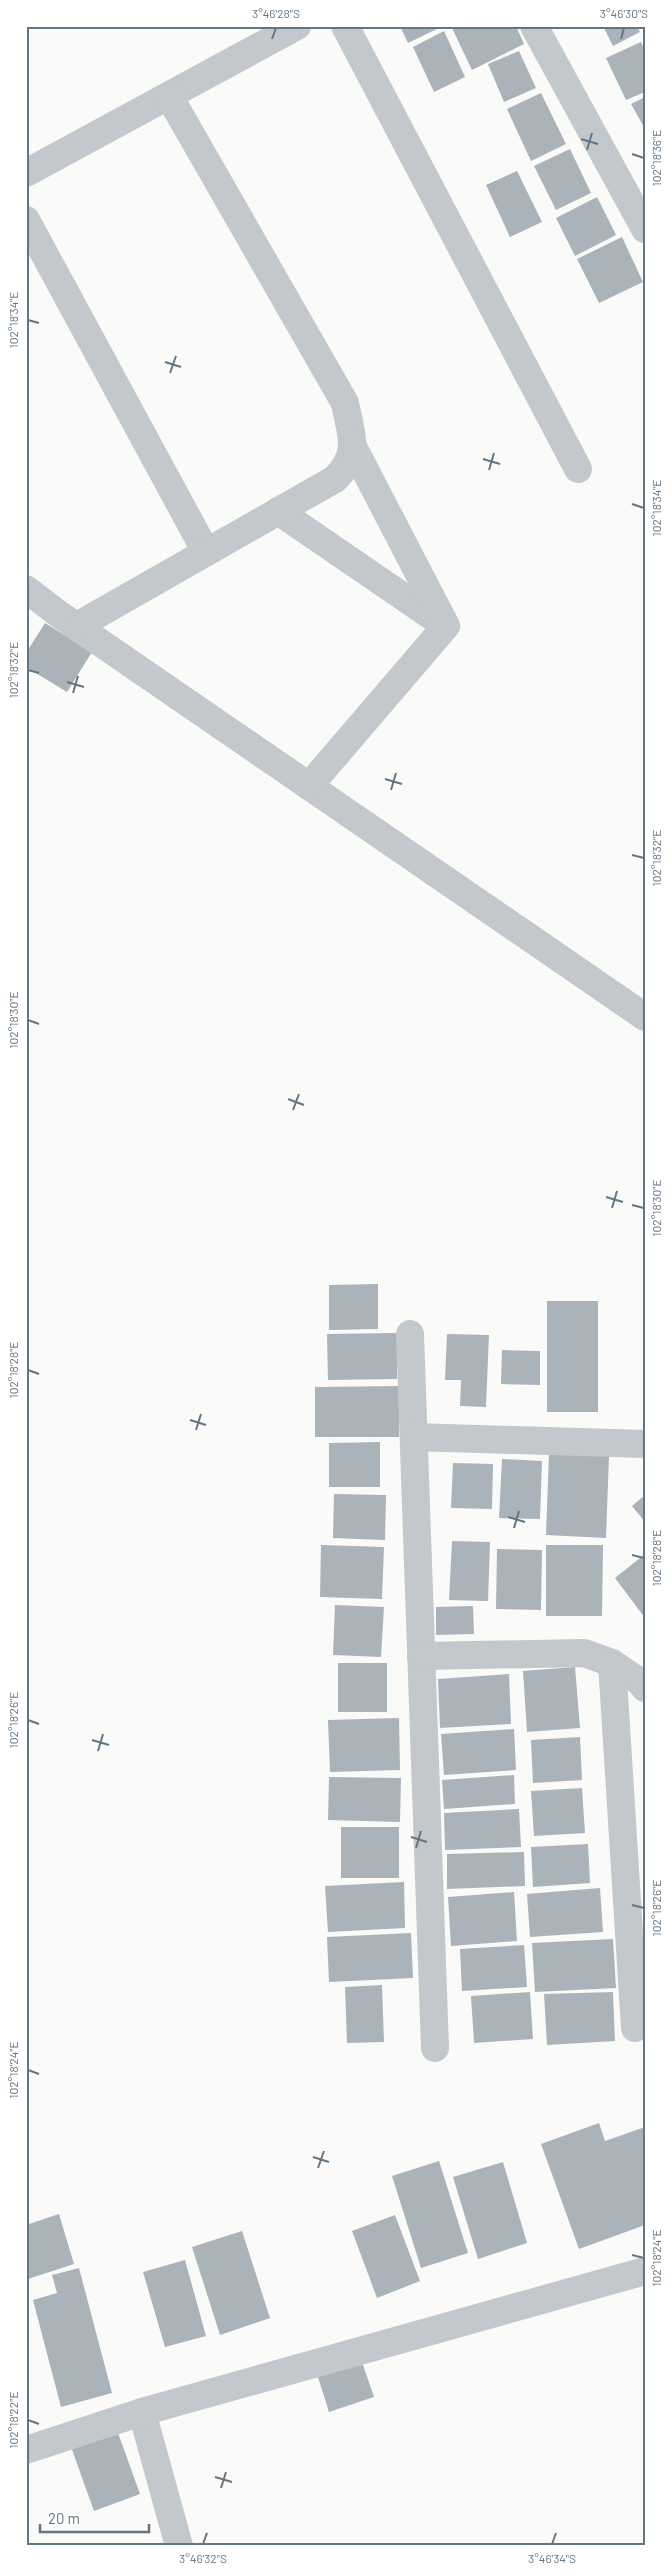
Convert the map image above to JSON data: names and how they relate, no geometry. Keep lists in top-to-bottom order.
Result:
{
  "scale_bar": "20 m",
  "coordinates": [
    "3°46'28\"S",
    "3°46'30\"S",
    "102°18'36\"E",
    "102°18'34\"E",
    "102°18'32\"E",
    "102°18'30\"E",
    "102°18'28\"E",
    "102°18'26\"E",
    "102°18'24\"E",
    "102°18'22\"E",
    "3°46'32\"S",
    "3°46'34\"S"
  ]
}
